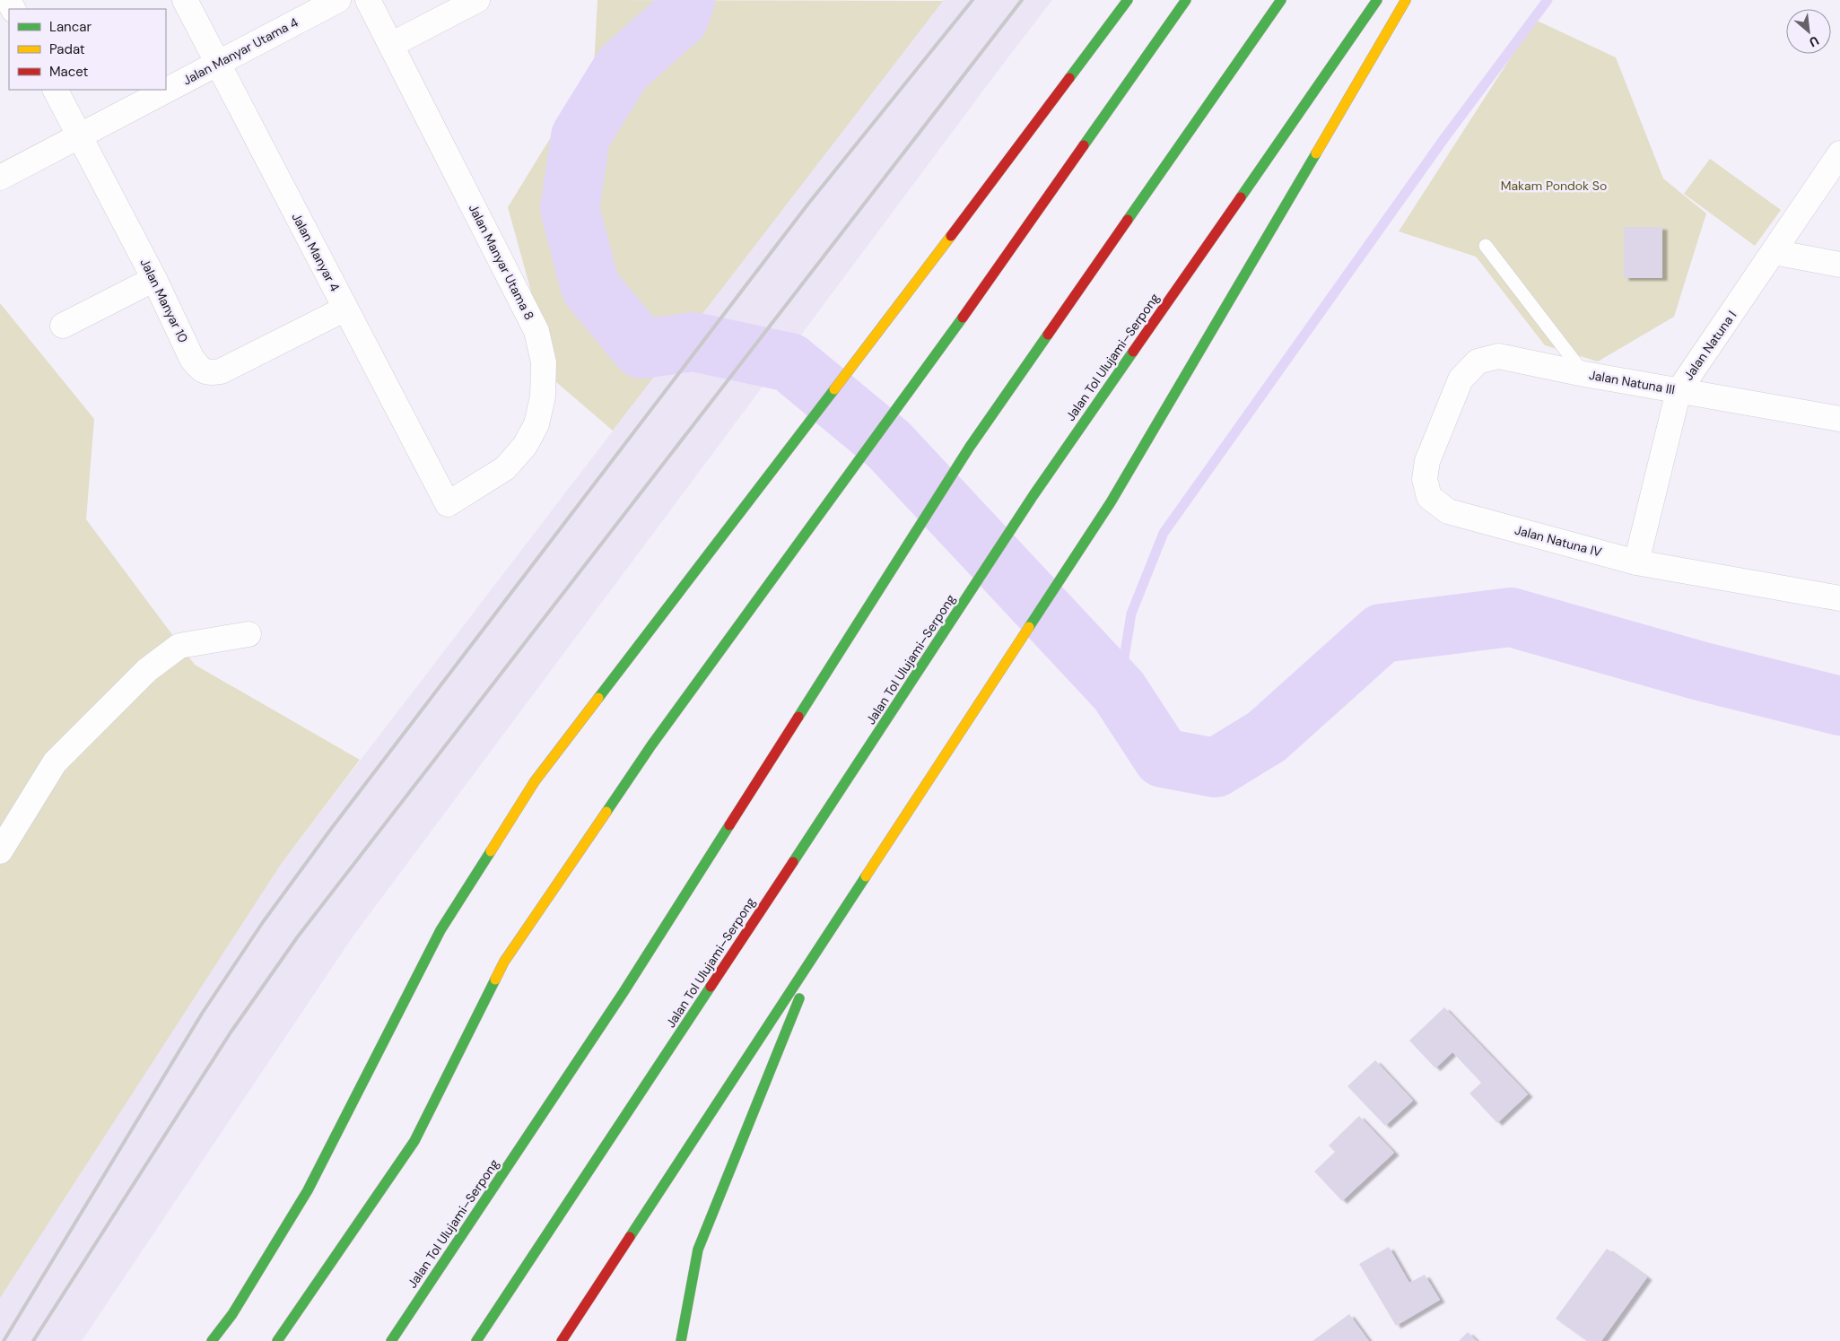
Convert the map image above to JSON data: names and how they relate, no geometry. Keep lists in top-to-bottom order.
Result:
{
  "streets": {
    "highway": ["Jalan Tol Ulujami–Serpong"],
    "street": [
      "Jalan Manyar Utama 4",
      "Jalan Manyar 4",
      "Jalan Manyar Utama 8",
      "Jalan Manyar 10",
      "Jalan Natuna I",
      "Jalan Natuna III",
      "Jalan Natuna IV"
    ]
  },
  "crossings": [
    ["Jalan Manyar Utama 4", "Jalan Manyar 4"],
    ["Jalan Manyar Utama 4", "Jalan Manyar 10"],
    ["Jalan Manyar 4", "Jalan Manyar Utama 8"],
    ["Jalan Manyar 4", "Jalan Manyar 10"],
    ["Jalan Natuna I", "Jalan Natuna III"],
    ["Jalan Natuna I", "Jalan Natuna IV"],
    ["Jalan Natuna III", "Jalan Natuna IV"]
  ],
  "parks": ["Makam Pondok So"],
  "legend": ["Lancar", "Padat", "Macet"],
  "north": "bottom right"
}
